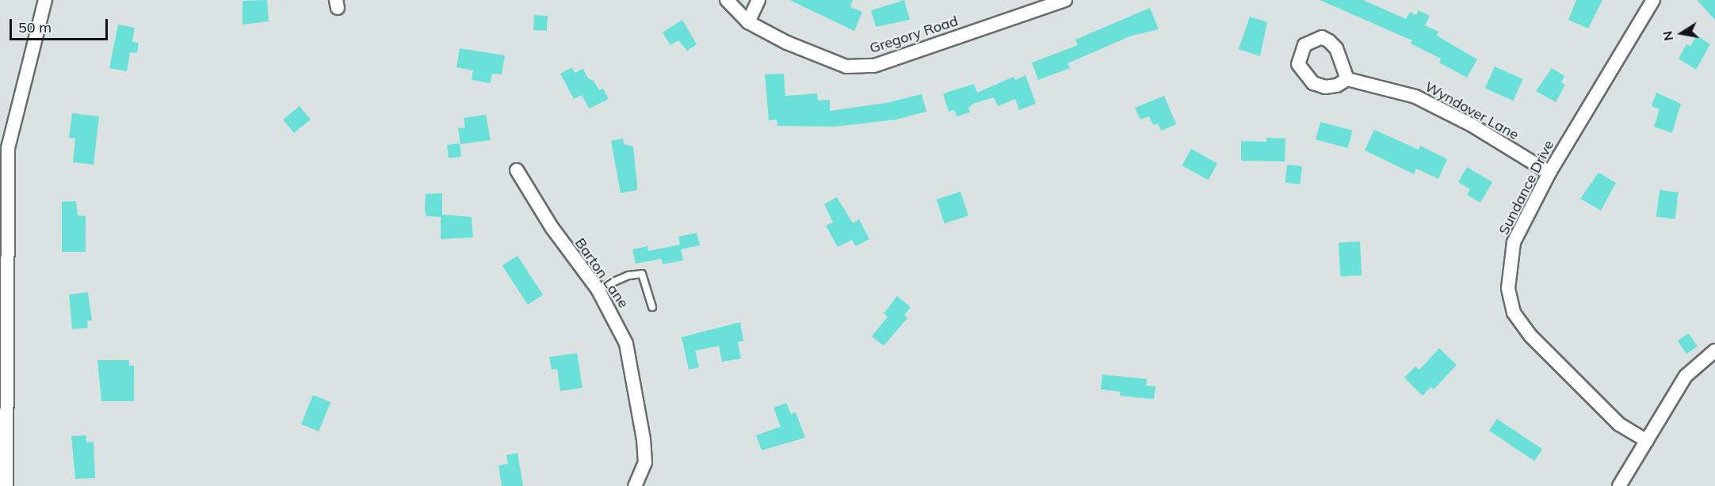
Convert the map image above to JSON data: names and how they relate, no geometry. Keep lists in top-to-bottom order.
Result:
{
  "streets": {
    "street": [
      "Gregory Road",
      "Wyndover Lane",
      "Sundance Drive",
      "Barton Lane"
    ]
  },
  "crossings": [
    ["Wyndover Lane", "Sundance Drive"]
  ],
  "scale_bar": "50 m",
  "north": "left"
}
